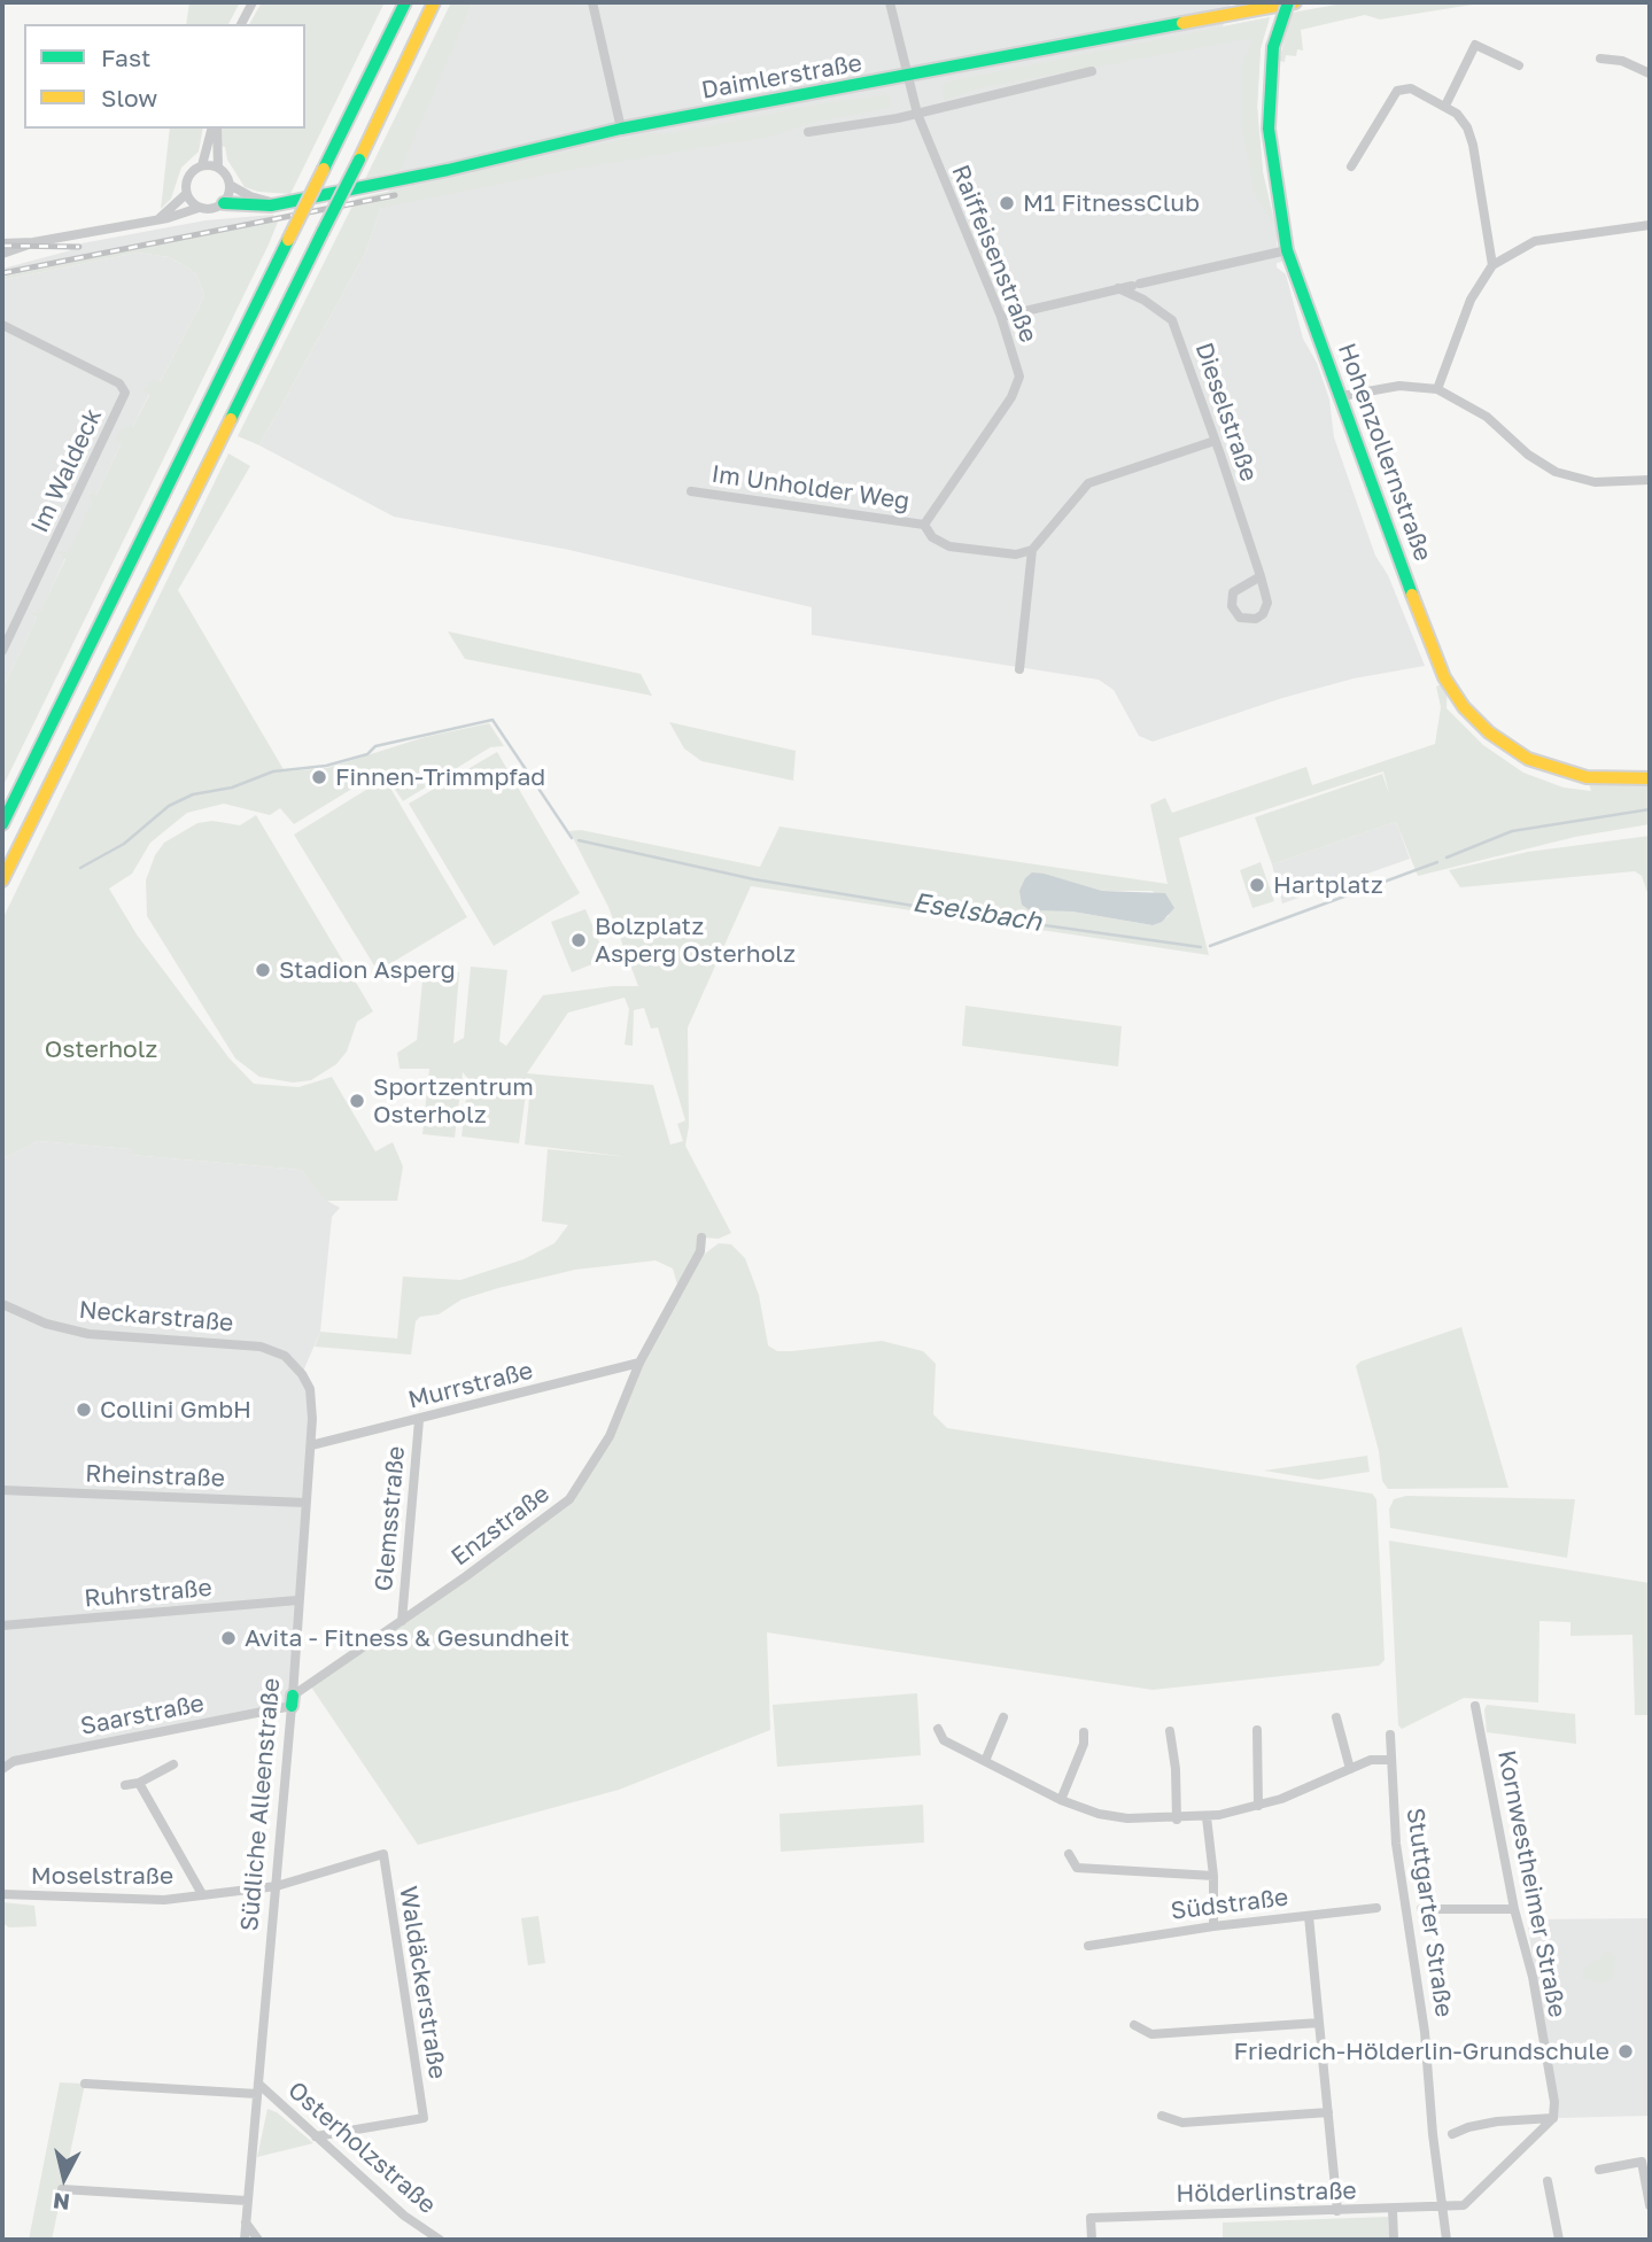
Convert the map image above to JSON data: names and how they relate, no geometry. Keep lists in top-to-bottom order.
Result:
{
  "streets": {
    "main road": ["Daimlerstraße", "Hohenzollernstraße"],
    "street": [
      "Raiffeisenstraße",
      "Dieselstraße",
      "Im Waldeck",
      "Im Unholder Weg",
      "Neckarstraße",
      "Murrstraße",
      "Rheinstraße",
      "Glemsstraße",
      "Enzstraße",
      "Ruhrstraße",
      "Saarstraße",
      "Südliche Alleenstraße",
      "Moselstraße",
      "Kornwestheimer Straße",
      "Südstraße",
      "Stuttgarter Straße",
      "Waldäckerstraße",
      "Osterholzstraße",
      "Hölderlinstraße"
    ]
  },
  "crossings": [
    ["Daimlerstraße", "Raiffeisenstraße"],
    ["Raiffeisenstraße", "Im Unholder Weg"],
    ["Neckarstraße", "Südliche Alleenstraße"],
    ["Murrstraße", "Glemsstraße"],
    ["Murrstraße", "Enzstraße"],
    ["Murrstraße", "Südliche Alleenstraße"],
    ["Rheinstraße", "Südliche Alleenstraße"],
    ["Glemsstraße", "Enzstraße"],
    ["Enzstraße", "Saarstraße"],
    ["Enzstraße", "Südliche Alleenstraße"],
    ["Ruhrstraße", "Südliche Alleenstraße"],
    ["Saarstraße", "Südliche Alleenstraße"],
    ["Südliche Alleenstraße", "Moselstraße"],
    ["Südliche Alleenstraße", "Osterholzstraße"],
    ["Moselstraße", "Waldäckerstraße"],
    ["Stuttgarter Straße", "Hölderlinstraße"],
    ["Waldäckerstraße", "Osterholzstraße"]
  ],
  "water": ["Eselsbach"],
  "parks": ["Osterholz"],
  "places": [
    "M1 FitnessClub",
    "Finnen-Trimmpfad",
    "Hartplatz",
    "Bolzplatz Asperg Osterholz",
    "Stadion Asperg",
    "Sportzentrum Osterholz",
    "Collini GmbH",
    "Avita - Fitness & Gesundheit",
    "Friedrich-Hölderlin-Grundschule"
  ],
  "legend": ["Fast", "Slow"],
  "north": "bottom"
}
